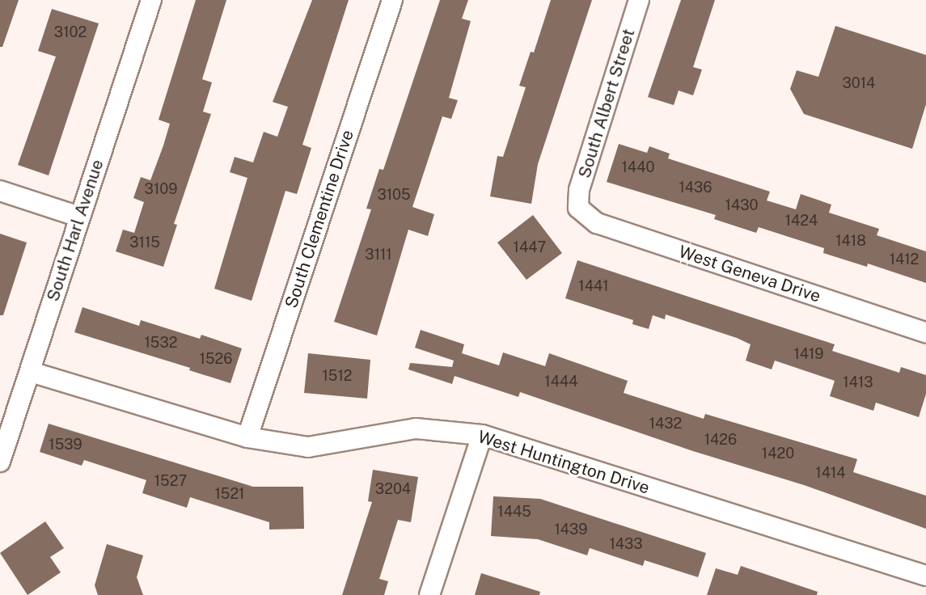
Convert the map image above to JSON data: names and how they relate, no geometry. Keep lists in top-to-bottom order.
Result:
{
  "streets": {
    "street": [
      "South Albert Street",
      "South Clementine Drive",
      "South Harl Avenue",
      "West Geneva Drive",
      "West Huntington Drive"
    ]
  },
  "crossings": [
    ["South Albert Street", "West Geneva Drive"],
    ["South Clementine Drive", "West Huntington Drive"],
    ["South Harl Avenue", "West Huntington Drive"]
  ],
  "house_numbers": [
    "3102",
    "3014",
    "1440",
    "1436",
    "3109",
    "3105",
    "1430",
    "1424",
    "1418",
    "3115",
    "1447",
    "3111",
    "1412",
    "1441",
    "1532",
    "1419",
    "1526",
    "1512",
    "1444",
    "1413",
    "1432",
    "1426",
    "1539",
    "1420",
    "1414",
    "1527",
    "3204",
    "1521",
    "1445",
    "1439",
    "1433"
  ]
}
